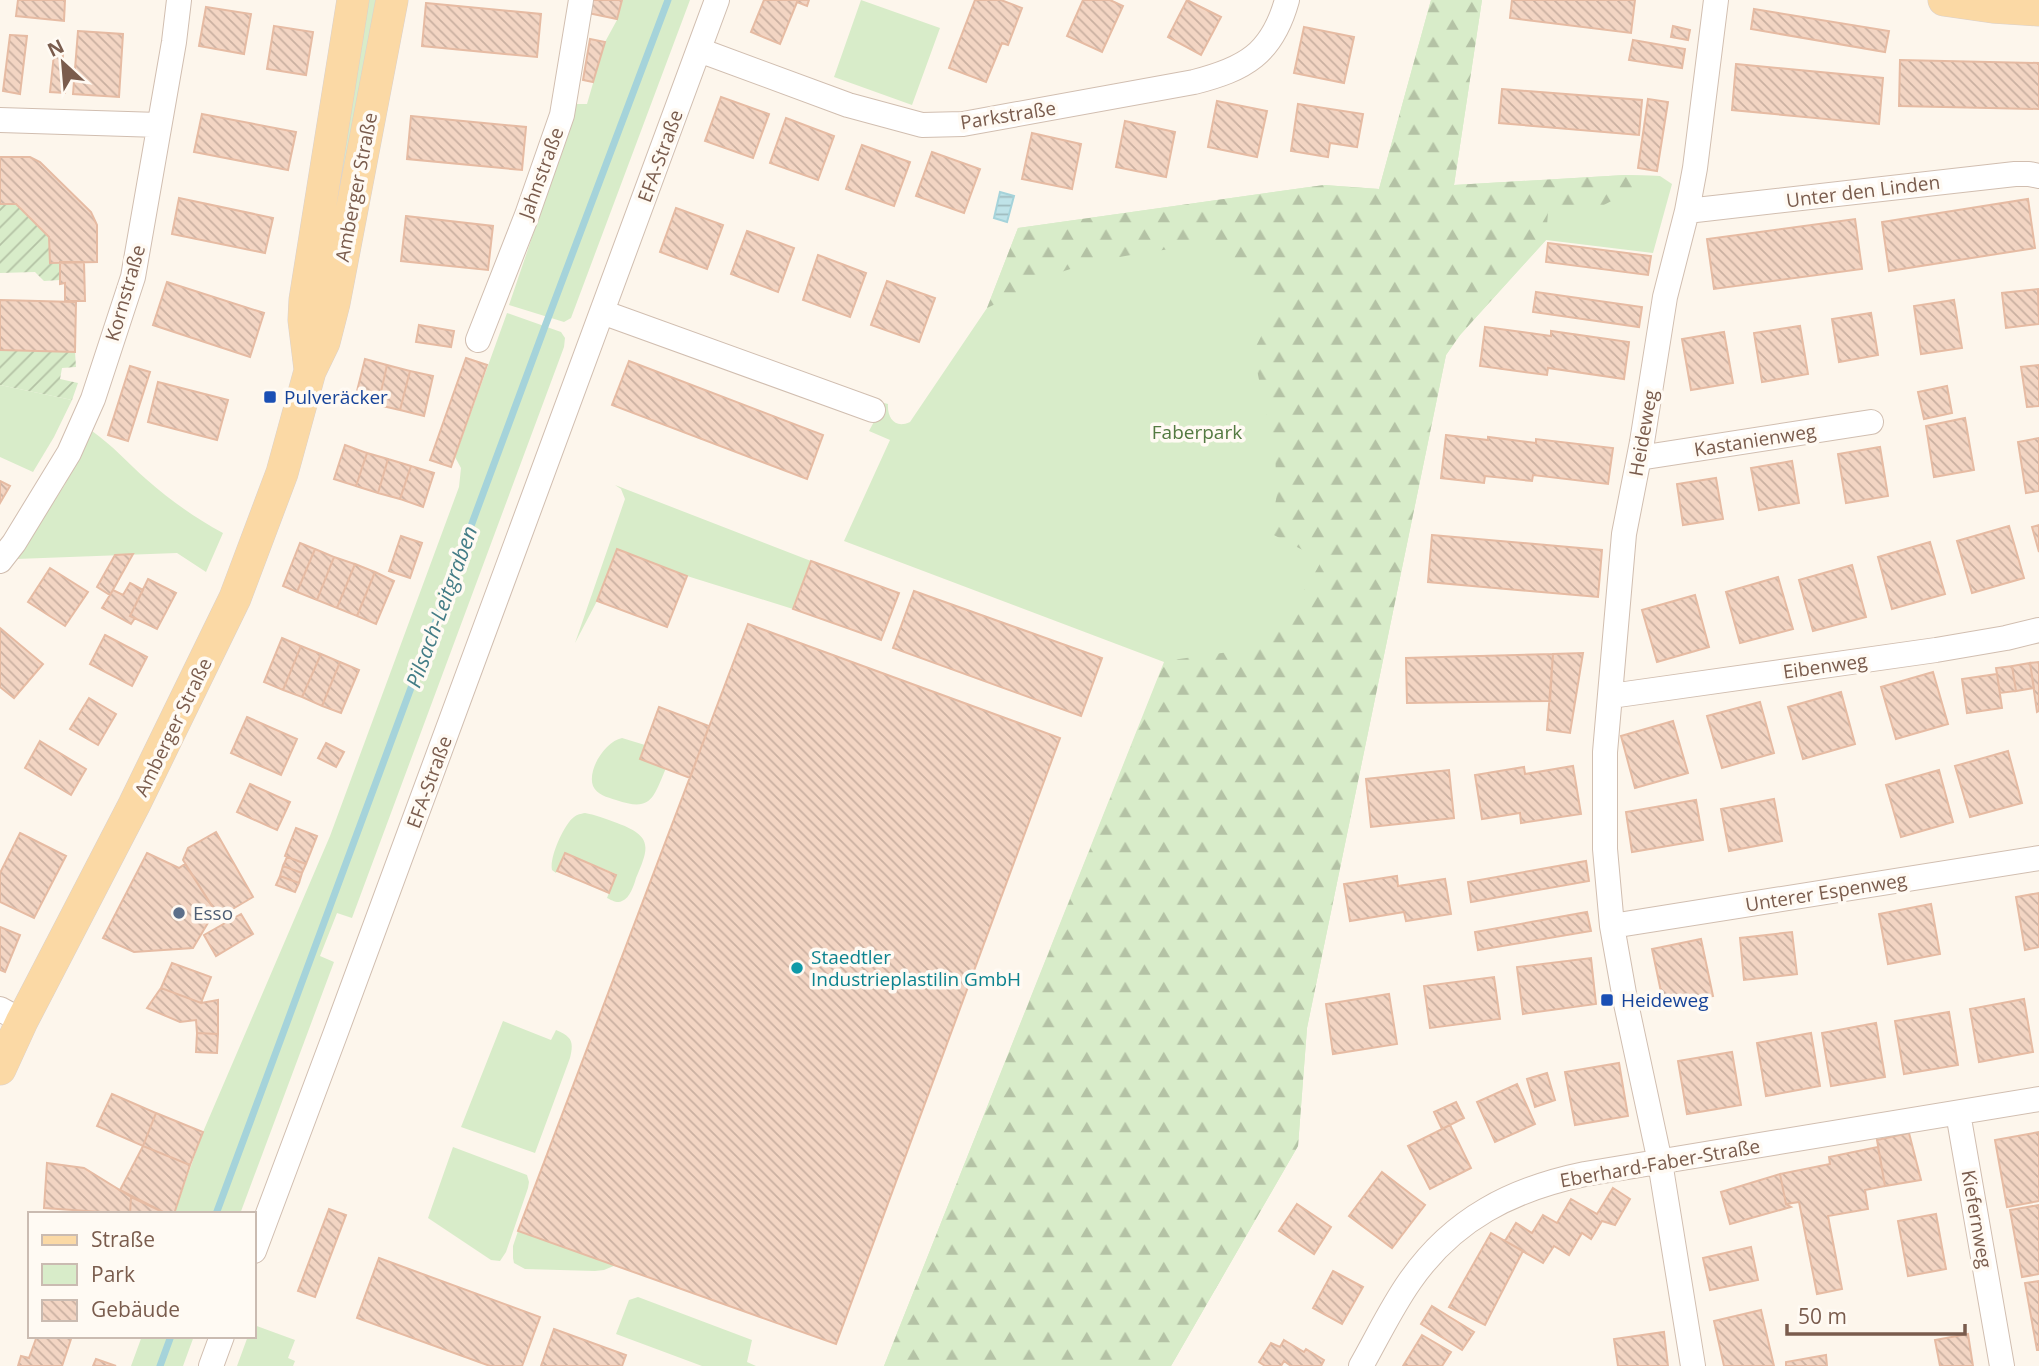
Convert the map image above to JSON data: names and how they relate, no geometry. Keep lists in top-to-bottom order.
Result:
{
  "streets": {
    "main road": ["Amberger Straße"],
    "street": [
      "Parkstraße",
      "EFA-Straße",
      "Jahnstraße",
      "Unter den Linden",
      "Kornstraße",
      "Heideweg",
      "Kastanienweg",
      "Eibenweg",
      "Unterer Espenweg",
      "Eberhard-Faber-Straße",
      "Kiefernweg"
    ]
  },
  "crossings": [
    ["Parkstraße", "EFA-Straße"],
    ["Unter den Linden", "Heideweg"],
    ["Heideweg", "Kastanienweg"],
    ["Heideweg", "Eibenweg"],
    ["Heideweg", "Unterer Espenweg"],
    ["Heideweg", "Eberhard-Faber-Straße"],
    ["Eberhard-Faber-Straße", "Kiefernweg"]
  ],
  "water": ["Pilsach-Leitgraben"],
  "parks": ["Faberpark"],
  "places": {
    "transit": ["Pulveräcker", "Heideweg"],
    "other": ["Esso", "Staedtler Industrieplastilin GmbH"]
  },
  "legend": ["Straße", "Park", "Gebäude"],
  "scale_bar": "50 m",
  "north": "top left"
}
